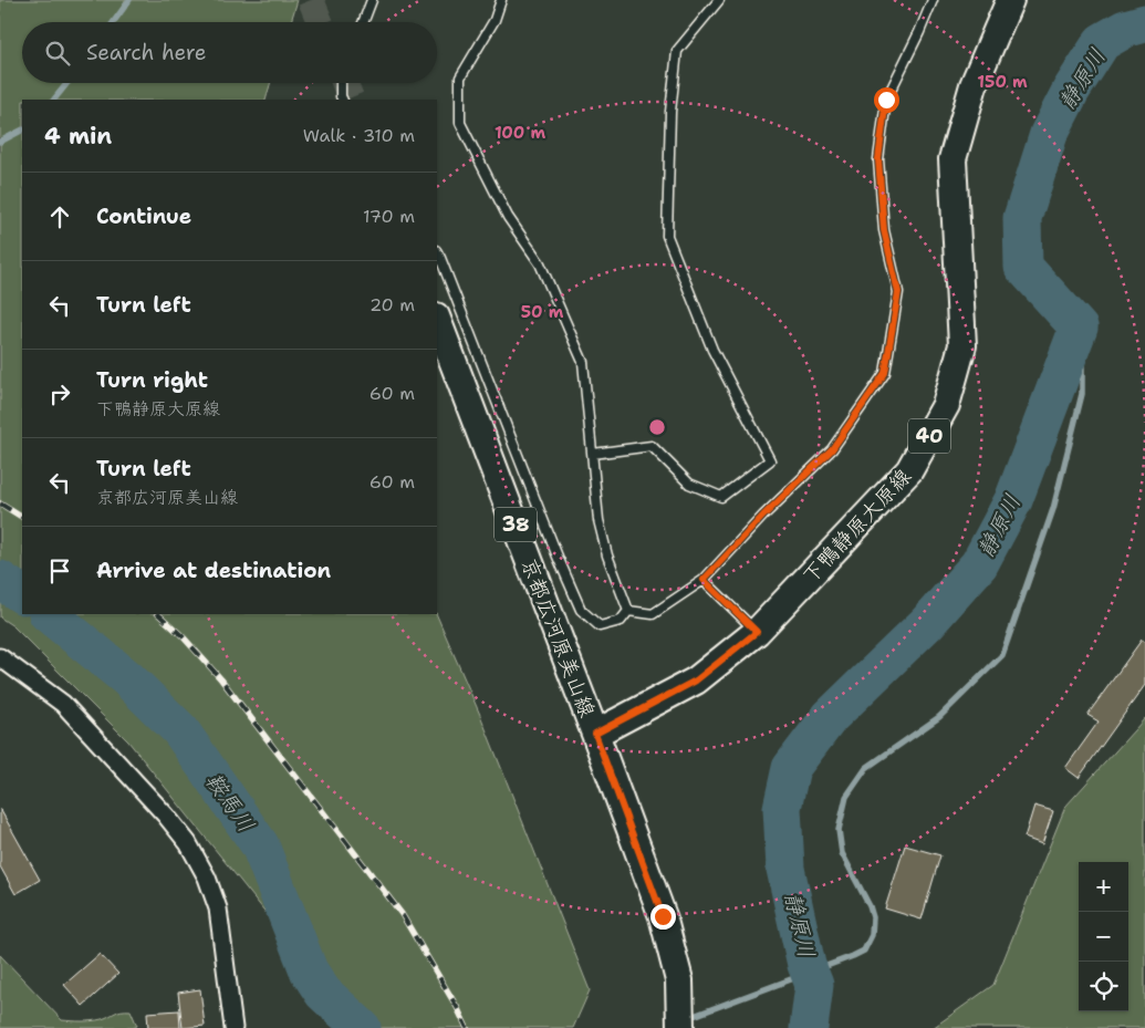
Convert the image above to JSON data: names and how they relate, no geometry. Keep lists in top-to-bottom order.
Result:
{
  "streets": {
    "main road": [
      "40",
      "38",
      "下鴨静原大原線",
      "京都広河原美山線"
    ]
  },
  "crossings": [
    ["下鴨静原大原線", "京都広河原美山線"]
  ],
  "water": ["静原川", "鞍馬川"],
  "page": {
    "search": "Search here",
    "heading": ["4 min", "Walk · 310 m"],
    "list": [
      ["Continue", "170 m"],
      ["Turn left", "20 m"],
      ["Turn right", "下鴨静原大原線", "60 m"],
      ["Turn left", "京都広河原美山線", "60 m"],
      "Arrive at destination"
    ],
    "map_buttons": ["+", "−"]
  },
  "rings": ["150 m", "100 m", "50 m"]
}
